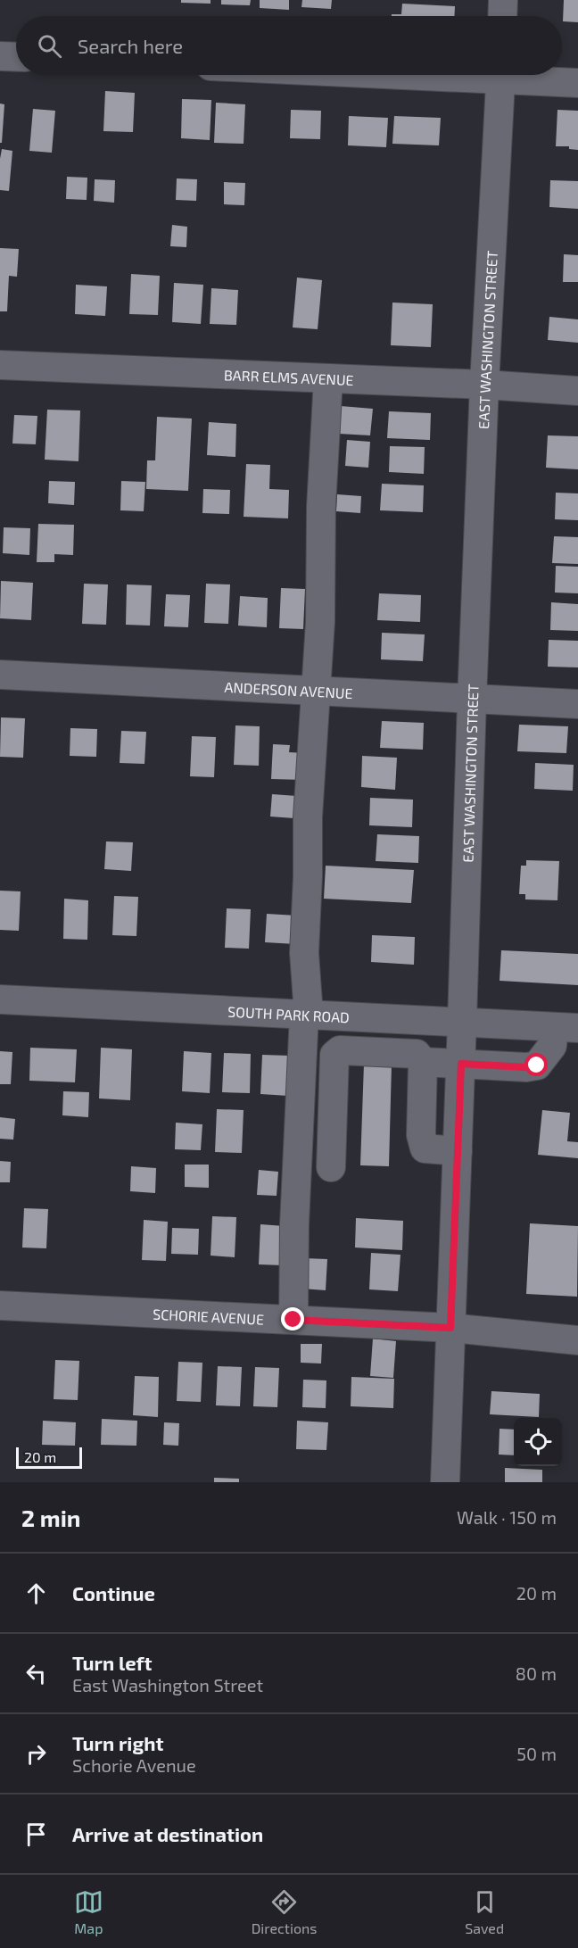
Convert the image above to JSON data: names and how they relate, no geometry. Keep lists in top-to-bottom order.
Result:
{
  "streets": {
    "street": [
      "EAST WASHINGTON STREET",
      "BARR ELMS AVENUE",
      "ANDERSON AVENUE",
      "SOUTH PARK ROAD",
      "SCHORIE AVENUE"
    ]
  },
  "crossings": [
    ["EAST WASHINGTON STREET", "BARR ELMS AVENUE"],
    ["EAST WASHINGTON STREET", "ANDERSON AVENUE"],
    ["EAST WASHINGTON STREET", "SOUTH PARK ROAD"],
    ["EAST WASHINGTON STREET", "SCHORIE AVENUE"]
  ],
  "scale_bar": "20 m",
  "page": {
    "search": "Search here",
    "scale": "20 m",
    "heading": ["2 min", "Walk · 150 m"],
    "list": [
      ["Continue", "20 m"],
      ["Turn left", "East Washington Street", "80 m"],
      ["Turn right", "Schorie Avenue", "50 m"],
      "Arrive at destination"
    ],
    "nav": ["Map", "Directions", "Saved"]
  }
}
